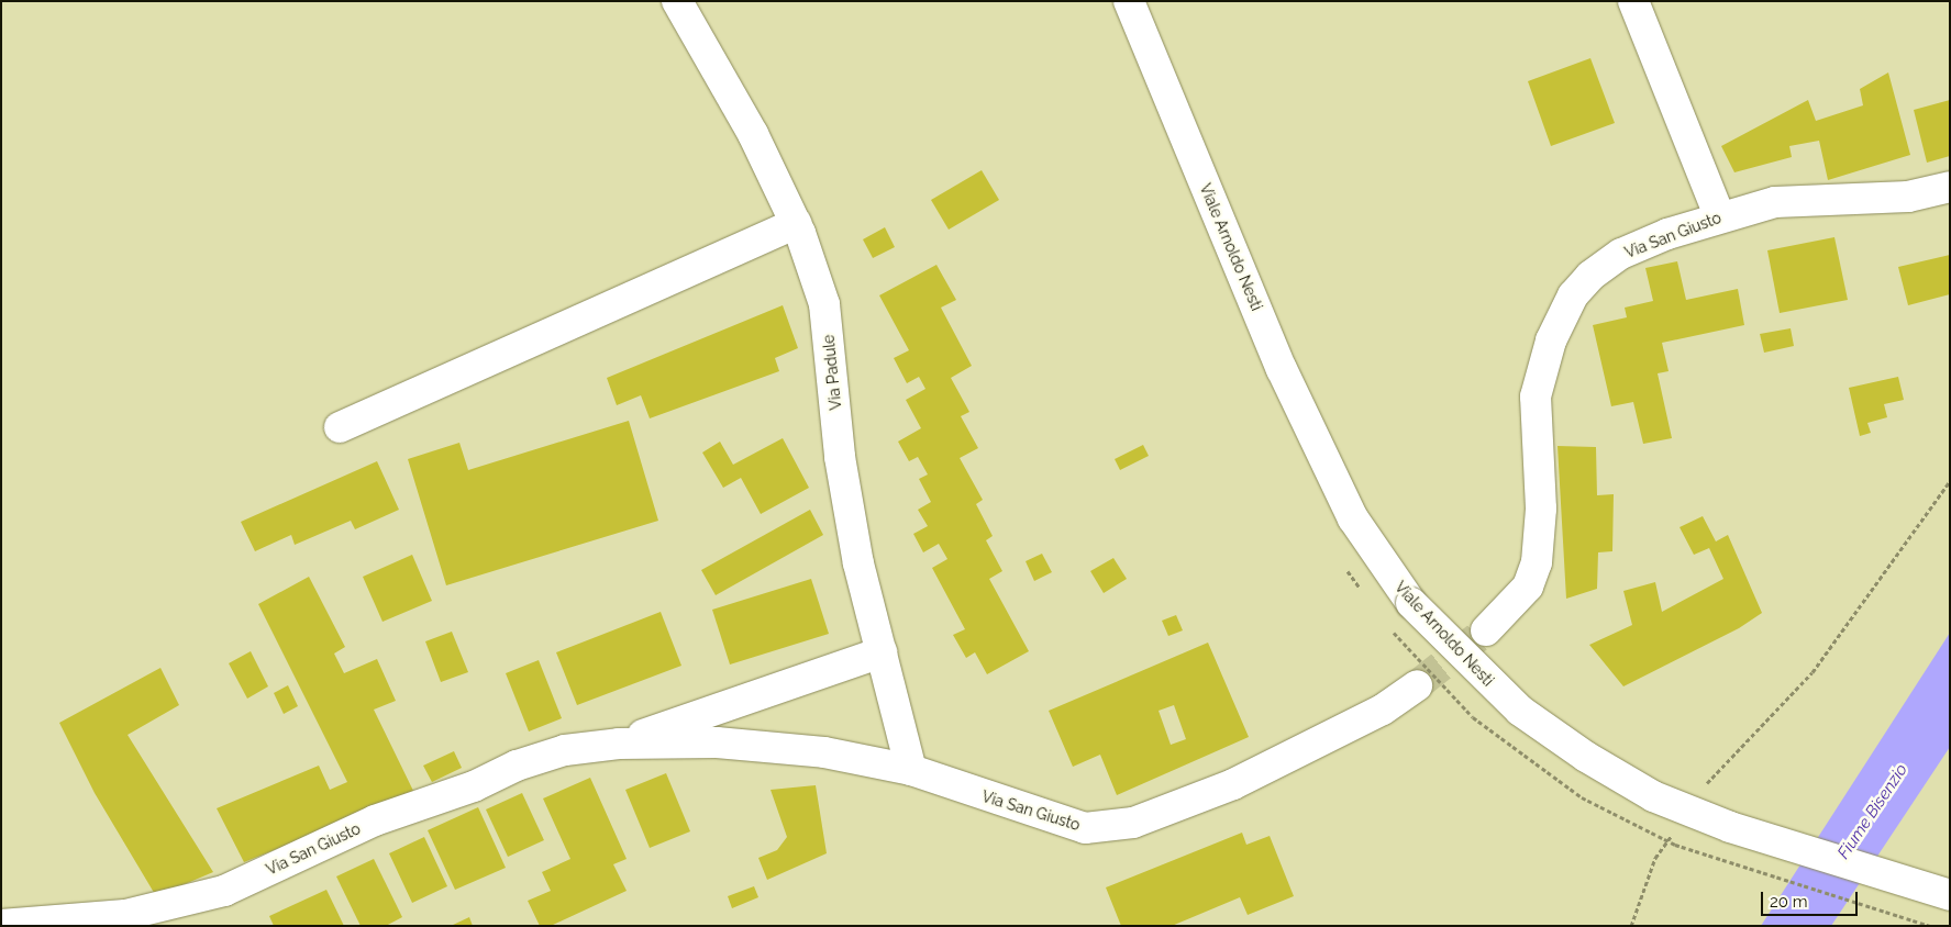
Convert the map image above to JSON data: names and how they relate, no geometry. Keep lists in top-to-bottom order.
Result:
{
  "streets": {
    "street": ["Via San Giusto", "Viale Arnoldo Nesti", "Via Padule"]
  },
  "crossings": [
    ["Via San Giusto", "Via Padule"]
  ],
  "water": ["Fiume Bisenzio"],
  "scale_bar": "20 m"
}
